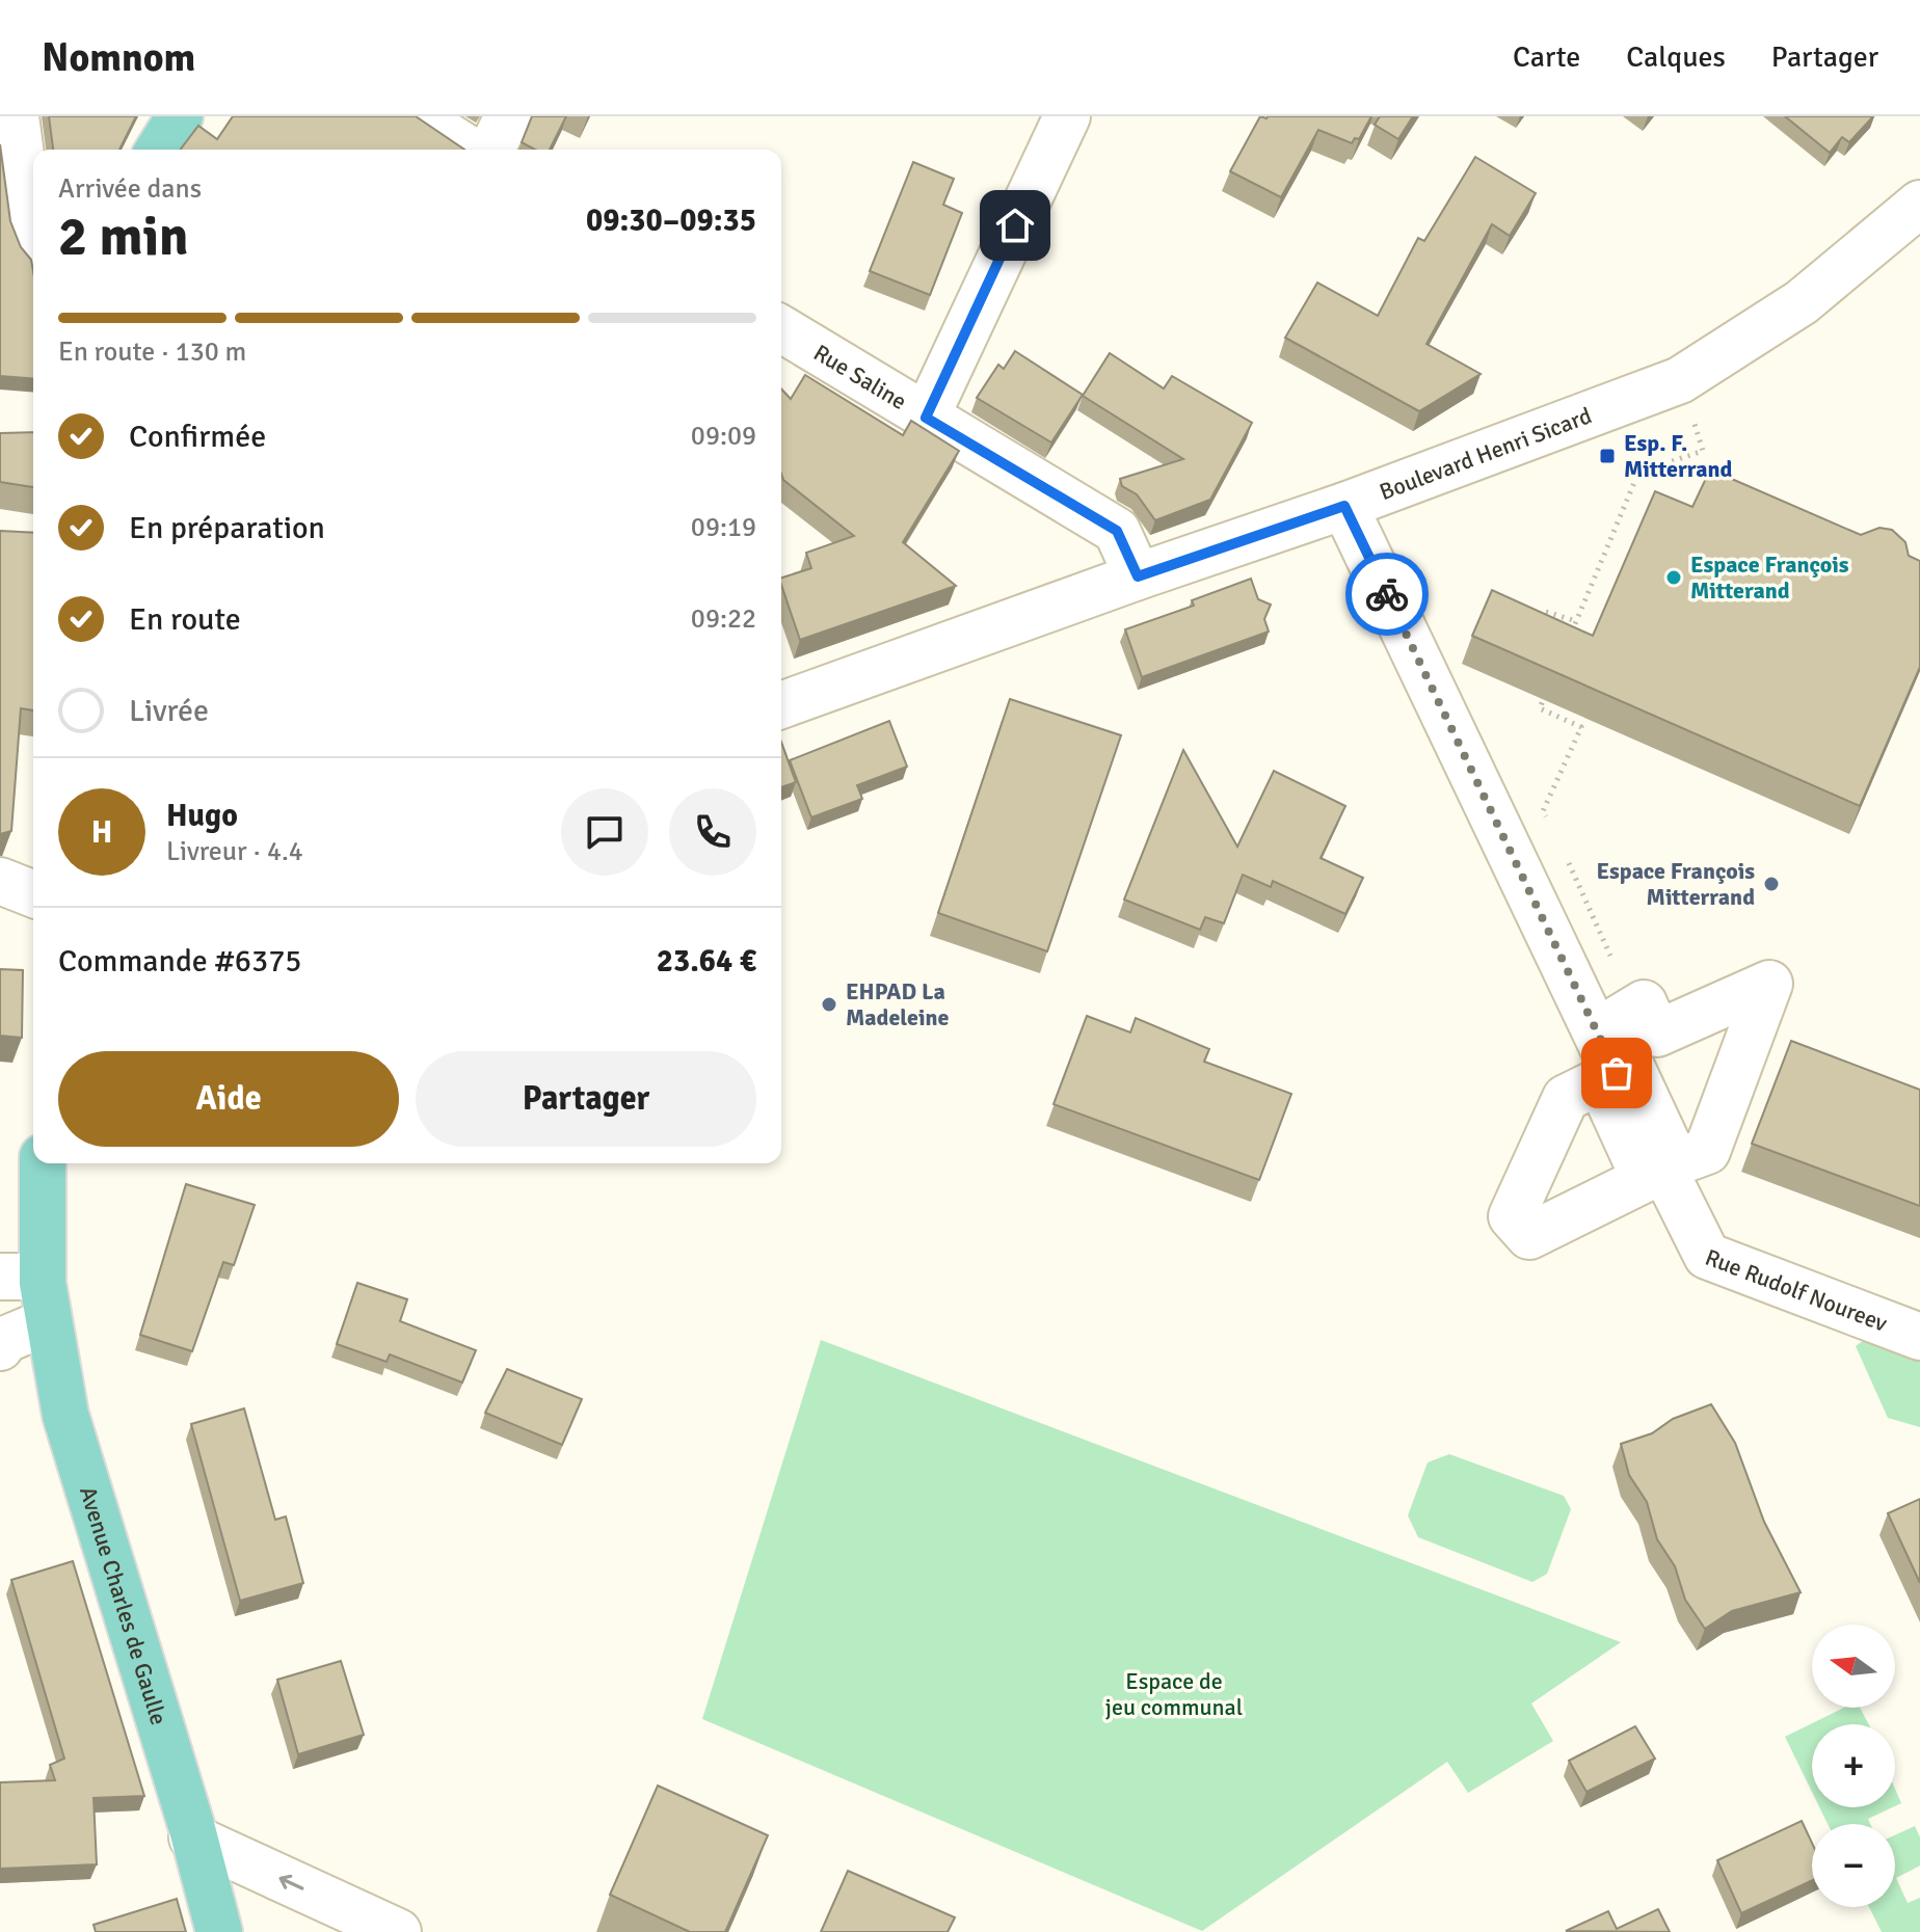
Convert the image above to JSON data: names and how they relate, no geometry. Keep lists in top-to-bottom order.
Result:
{
  "streets": {
    "main road": ["Avenue Charles de Gaulle"],
    "street": ["Rue Saline", "Boulevard Henri Sicard", "Rue Rudolf Noureev"]
  },
  "crossings": [
    ["Rue Saline", "Boulevard Henri Sicard"],
    ["Boulevard Henri Sicard", "Rue Rudolf Noureev"]
  ],
  "parks": ["Espace de jeu communal"],
  "places": {
    "transit": ["Esp. F. Mitterrand"],
    "other": ["Espace François Mitterand", "Espace François Mitterrand", "EHPAD La Madeleine"]
  },
  "north": "left",
  "page": {
    "header": "Nomnom",
    "nav": ["Carte", "Calques", "Partager"],
    "heading": ["2 min", "Arrivée dans", "09:30–09:35"],
    "panel": [
      "Hugo",
      "Livreur · 4.4",
      "Commande #6375",
      "23.64 €"
    ],
    "bar": "En route · 130 m",
    "list": [
      ["Confirmée", "09:09"],
      ["En préparation", "09:19"],
      ["En route", "09:22"],
      "Livrée"
    ],
    "round": "H",
    "buttons": ["Aide", "Partager"],
    "map_buttons": ["+", "−"]
  }
}
